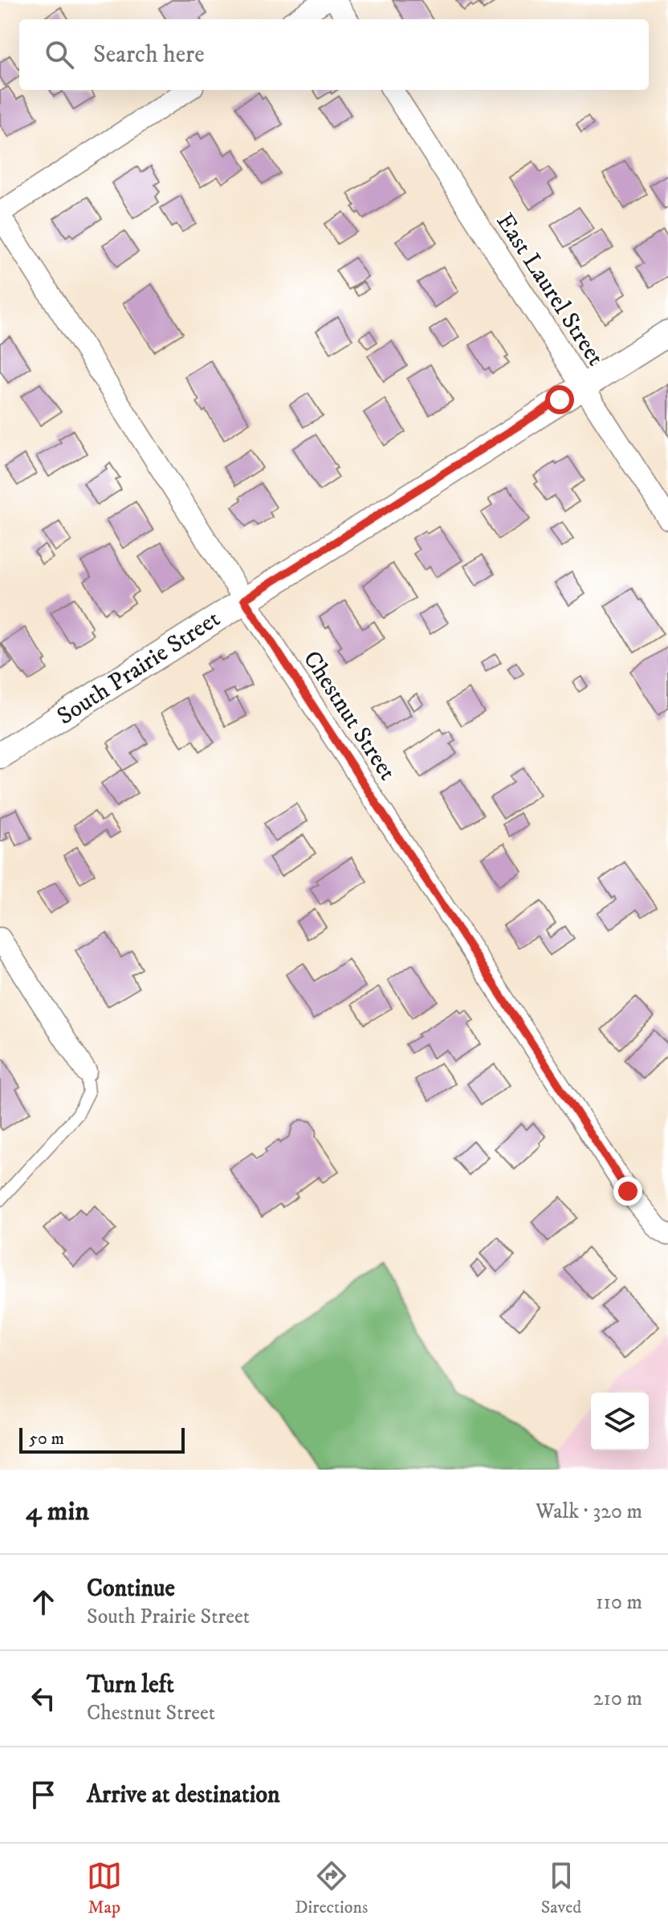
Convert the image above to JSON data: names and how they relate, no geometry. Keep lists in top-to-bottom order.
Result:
{
  "streets": {
    "street": ["East Laurel Street", "South Prairie Street", "Chestnut Street"]
  },
  "crossings": [
    ["East Laurel Street", "South Prairie Street"],
    ["South Prairie Street", "Chestnut Street"]
  ],
  "scale_bar": "50 m",
  "page": {
    "search": "Search here",
    "scale": "50 m",
    "heading": ["4 min", "Walk · 320 m"],
    "list": [
      ["Continue", "South Prairie Street", "110 m"],
      ["Turn left", "Chestnut Street", "210 m"],
      "Arrive at destination"
    ],
    "nav": ["Map", "Directions", "Saved"]
  }
}
